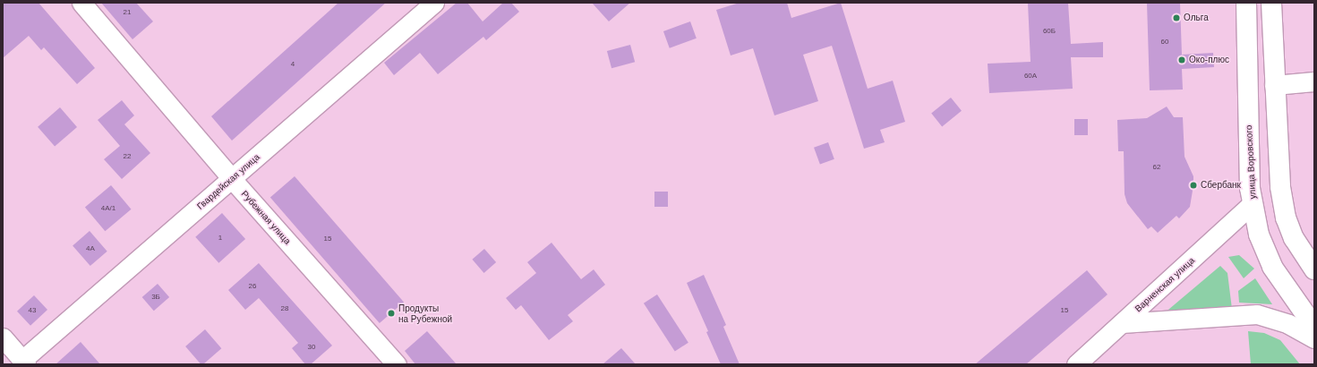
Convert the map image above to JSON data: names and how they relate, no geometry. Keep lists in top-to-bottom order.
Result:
{
  "streets": {
    "main road": ["улица Воровского"],
    "street": ["Гвардейская улица", "Рубежная улица", "Варненская улица"]
  },
  "crossings": [
    ["улица Воровского", "Варненская улица"],
    ["Гвардейская улица", "Рубежная улица"]
  ],
  "places": [
    "Ольга",
    "Око-плюс",
    "Сбербанк",
    "Продукты на Рубежной"
  ],
  "house_numbers": [
    "21",
    "60Б",
    "60",
    "4",
    "60А",
    "22",
    "62",
    "4А/1",
    "1",
    "15",
    "4А",
    "26",
    "3Б",
    "28",
    "43",
    "15",
    "30"
  ]
}
